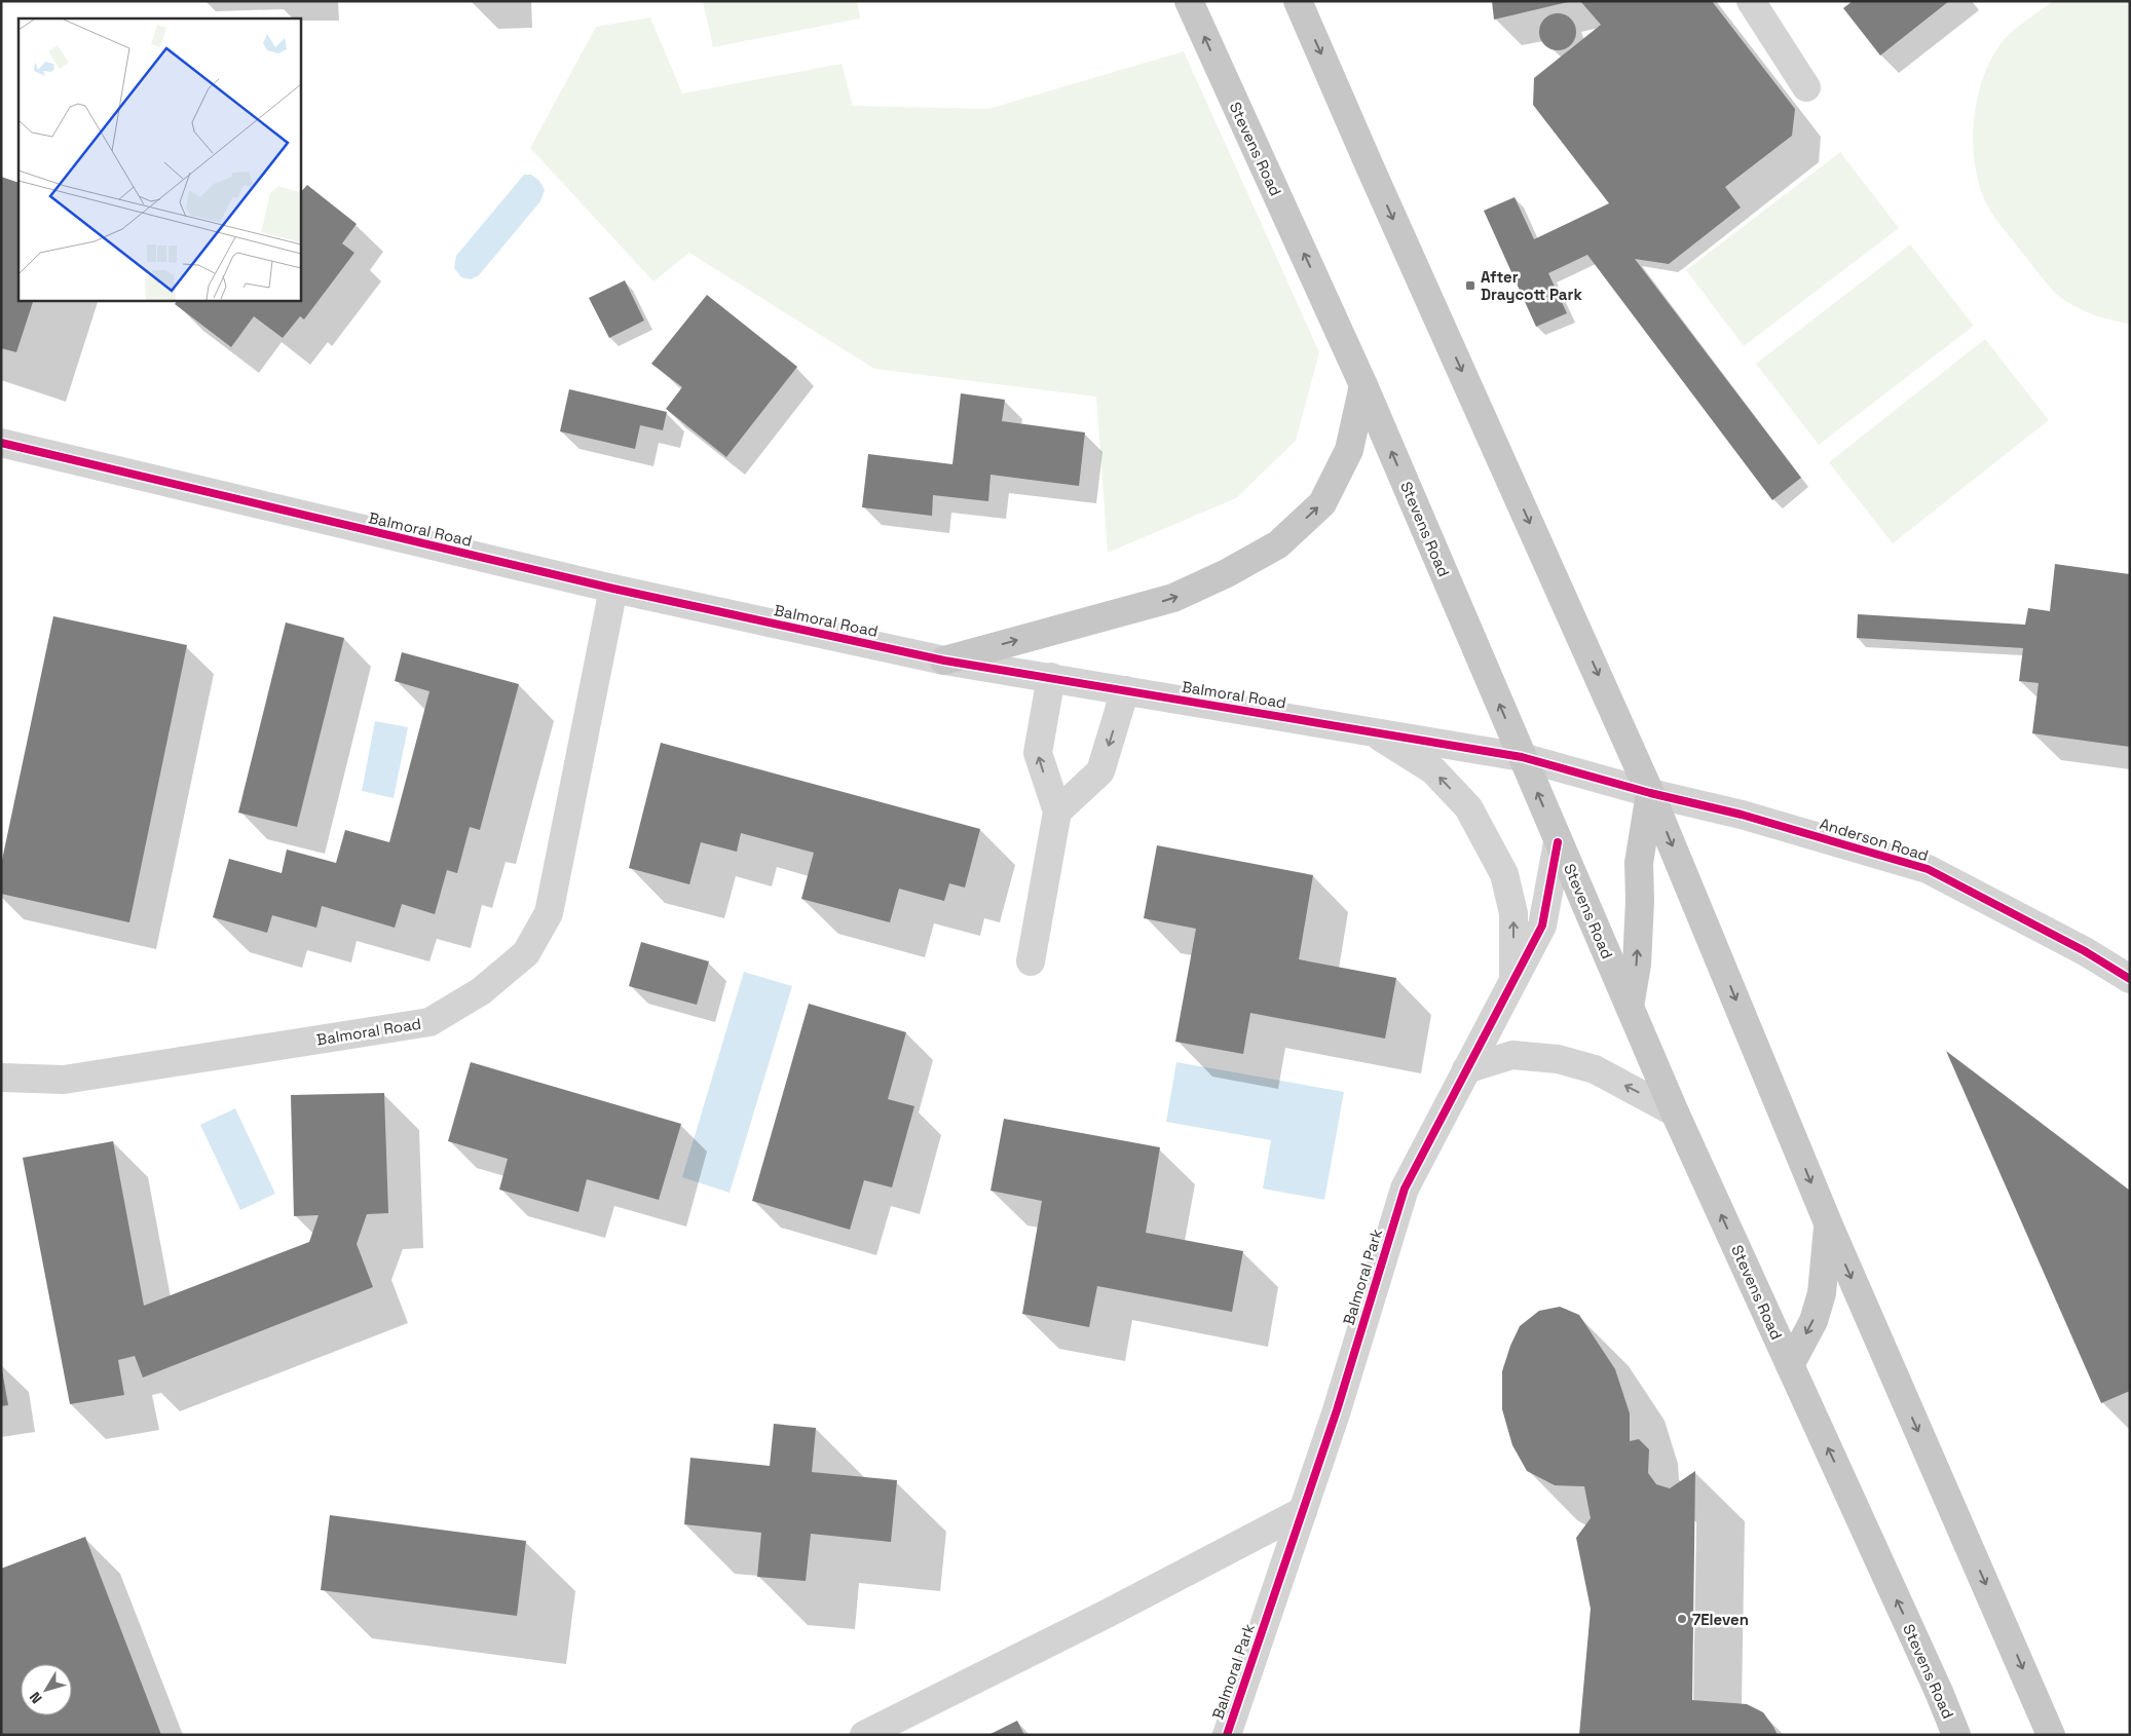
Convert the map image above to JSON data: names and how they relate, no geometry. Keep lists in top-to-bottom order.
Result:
{
  "streets": {
    "main road": ["Stevens Road"],
    "street": ["Balmoral Road", "Anderson Road", "Balmoral Park"]
  },
  "crossings": [
    ["Stevens Road", "Balmoral Road"],
    ["Stevens Road", "Balmoral Park"],
    ["Balmoral Road", "Anderson Road"]
  ],
  "places": {
    "transit": ["After Draycott Park"],
    "other": ["7Eleven"]
  },
  "north": "bottom left"
}
